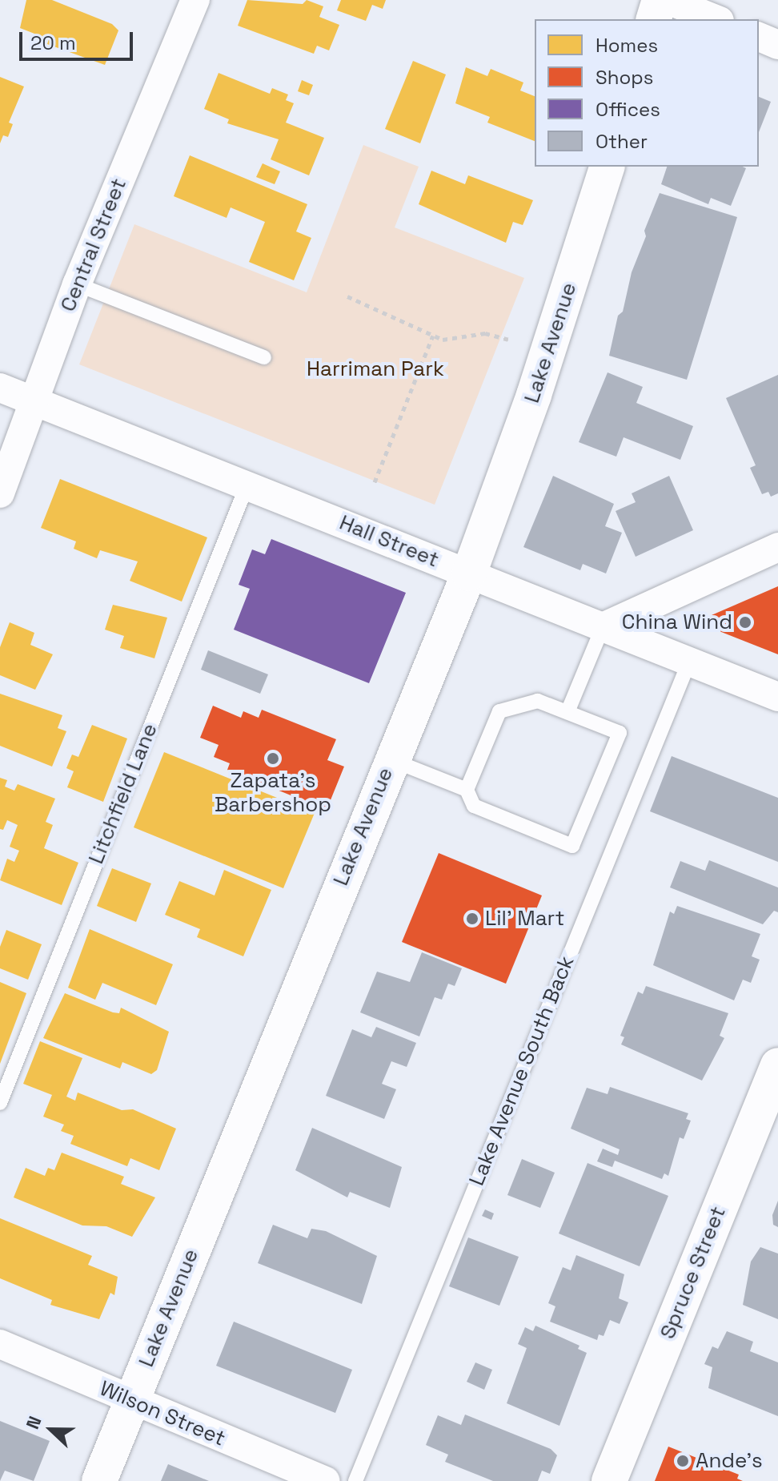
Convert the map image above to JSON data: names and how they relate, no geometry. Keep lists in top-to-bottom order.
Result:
{
  "streets": {
    "street": [
      "Central Street",
      "Lake Avenue",
      "Hall Street",
      "Spruce Street",
      "Wilson Street"
    ],
    "lane": ["Litchfield Lane", "Lake Avenue South Back"]
  },
  "crossings": [
    ["Central Street", "Hall Street"],
    ["Lake Avenue", "Hall Street"],
    ["Lake Avenue", "Wilson Street"],
    ["Hall Street", "Litchfield Lane"],
    ["Hall Street", "Lake Avenue South Back"]
  ],
  "parks": ["Harriman Park"],
  "places": [
    "China Wind",
    "Zapata's Barbershop",
    "Lil' Mart",
    "Ande's"
  ],
  "legend": [
    "Homes",
    "Shops",
    "Offices",
    "Other"
  ],
  "scale_bar": "20 m",
  "north": "left"
}
